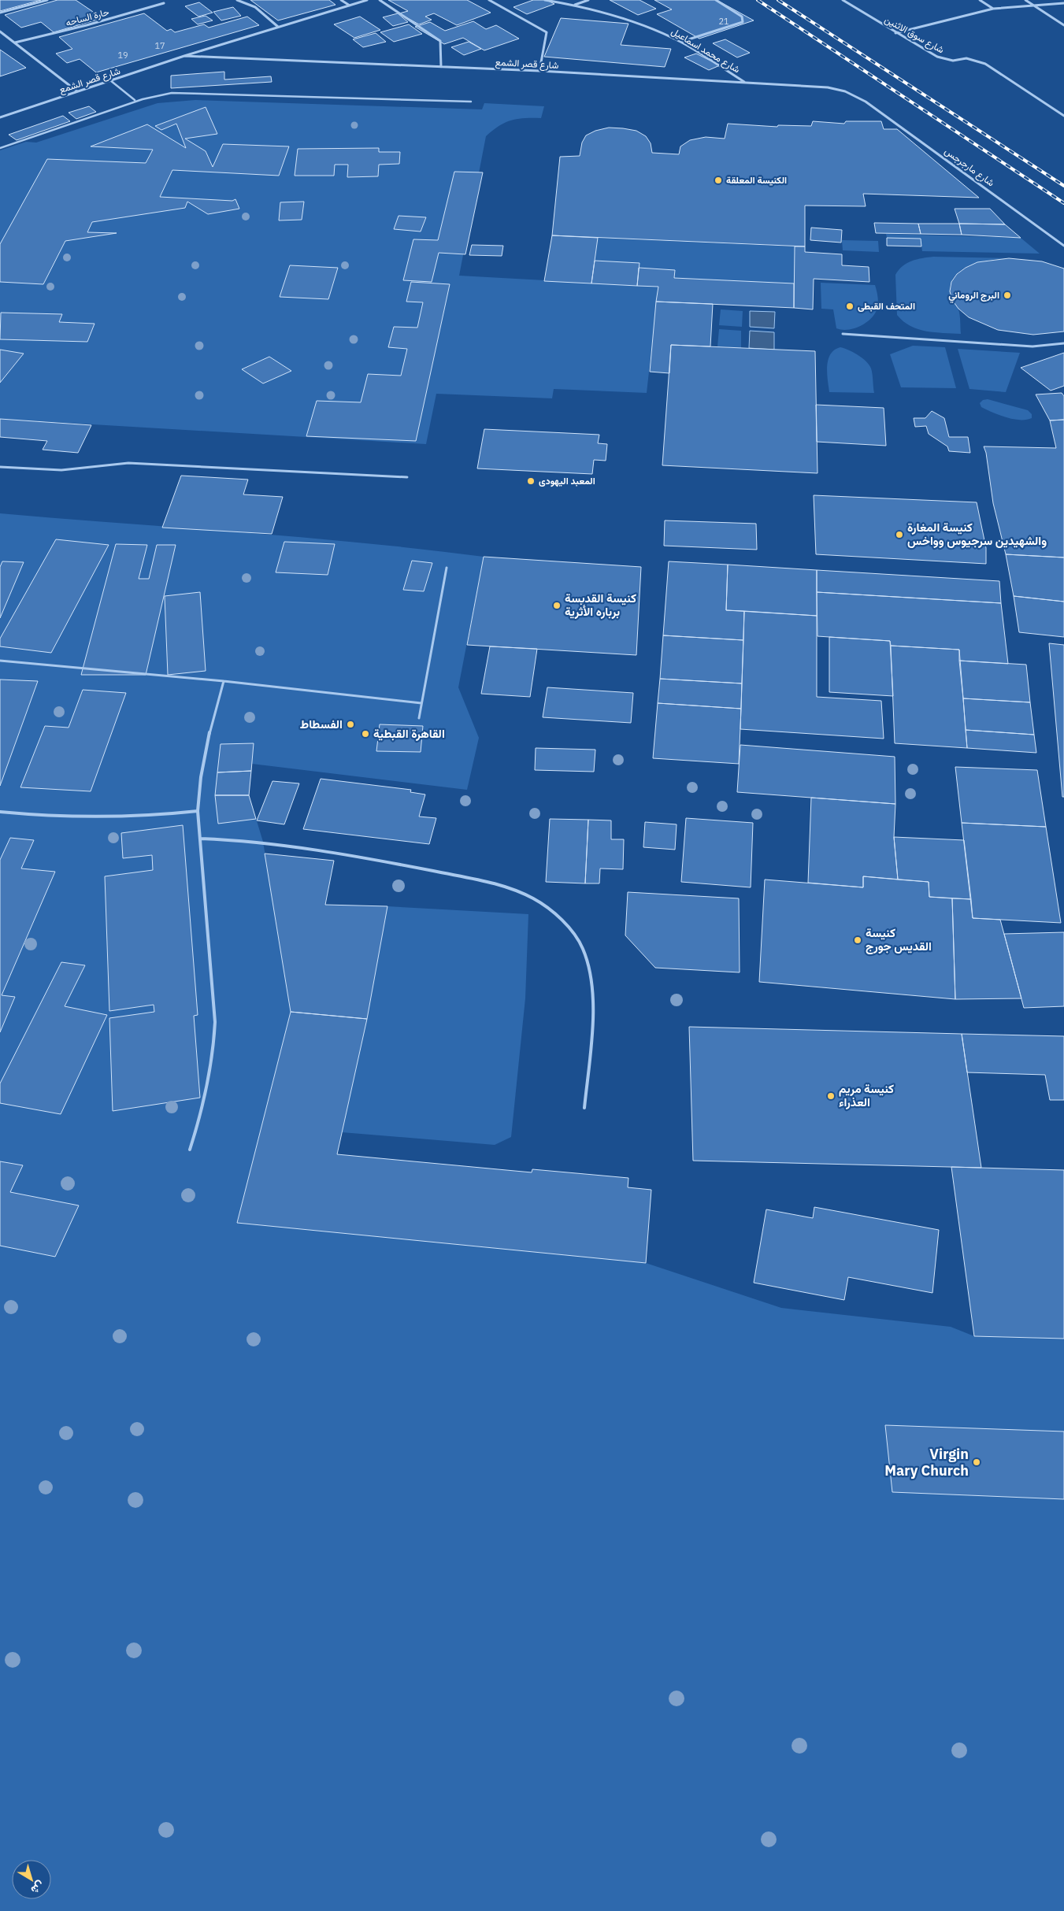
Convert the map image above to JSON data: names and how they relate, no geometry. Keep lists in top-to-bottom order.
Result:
{
  "streets": {
    "street": [
      "حارة الساحه",
      "شارع سوق الاثنين",
      "شارع محمد اسماعيل",
      "شارع قصر الشمع",
      "شارع مارجرجس"
    ]
  },
  "crossings": [
    ["شارع محمد اسماعيل", "شارع قصر الشمع"],
    ["شارع قصر الشمع", "شارع مارجرجس"]
  ],
  "places": [
    "الكنيسة المعلقة",
    "البرج الروماني",
    "المتحف القبطى",
    "المعبد اليهودى",
    "كنيسة المغارة والشهيدين سرجيوس وواخس",
    "كنيسة القديسة برباره الأثرية",
    "الفسطاط",
    "القاهرة القبطية",
    "كنيسة القديس جورج",
    "كنيسة مريم العذراء",
    "Virgin Mary Church"
  ],
  "house_numbers": ["21", "17", "19"],
  "north": "bottom right"
}
